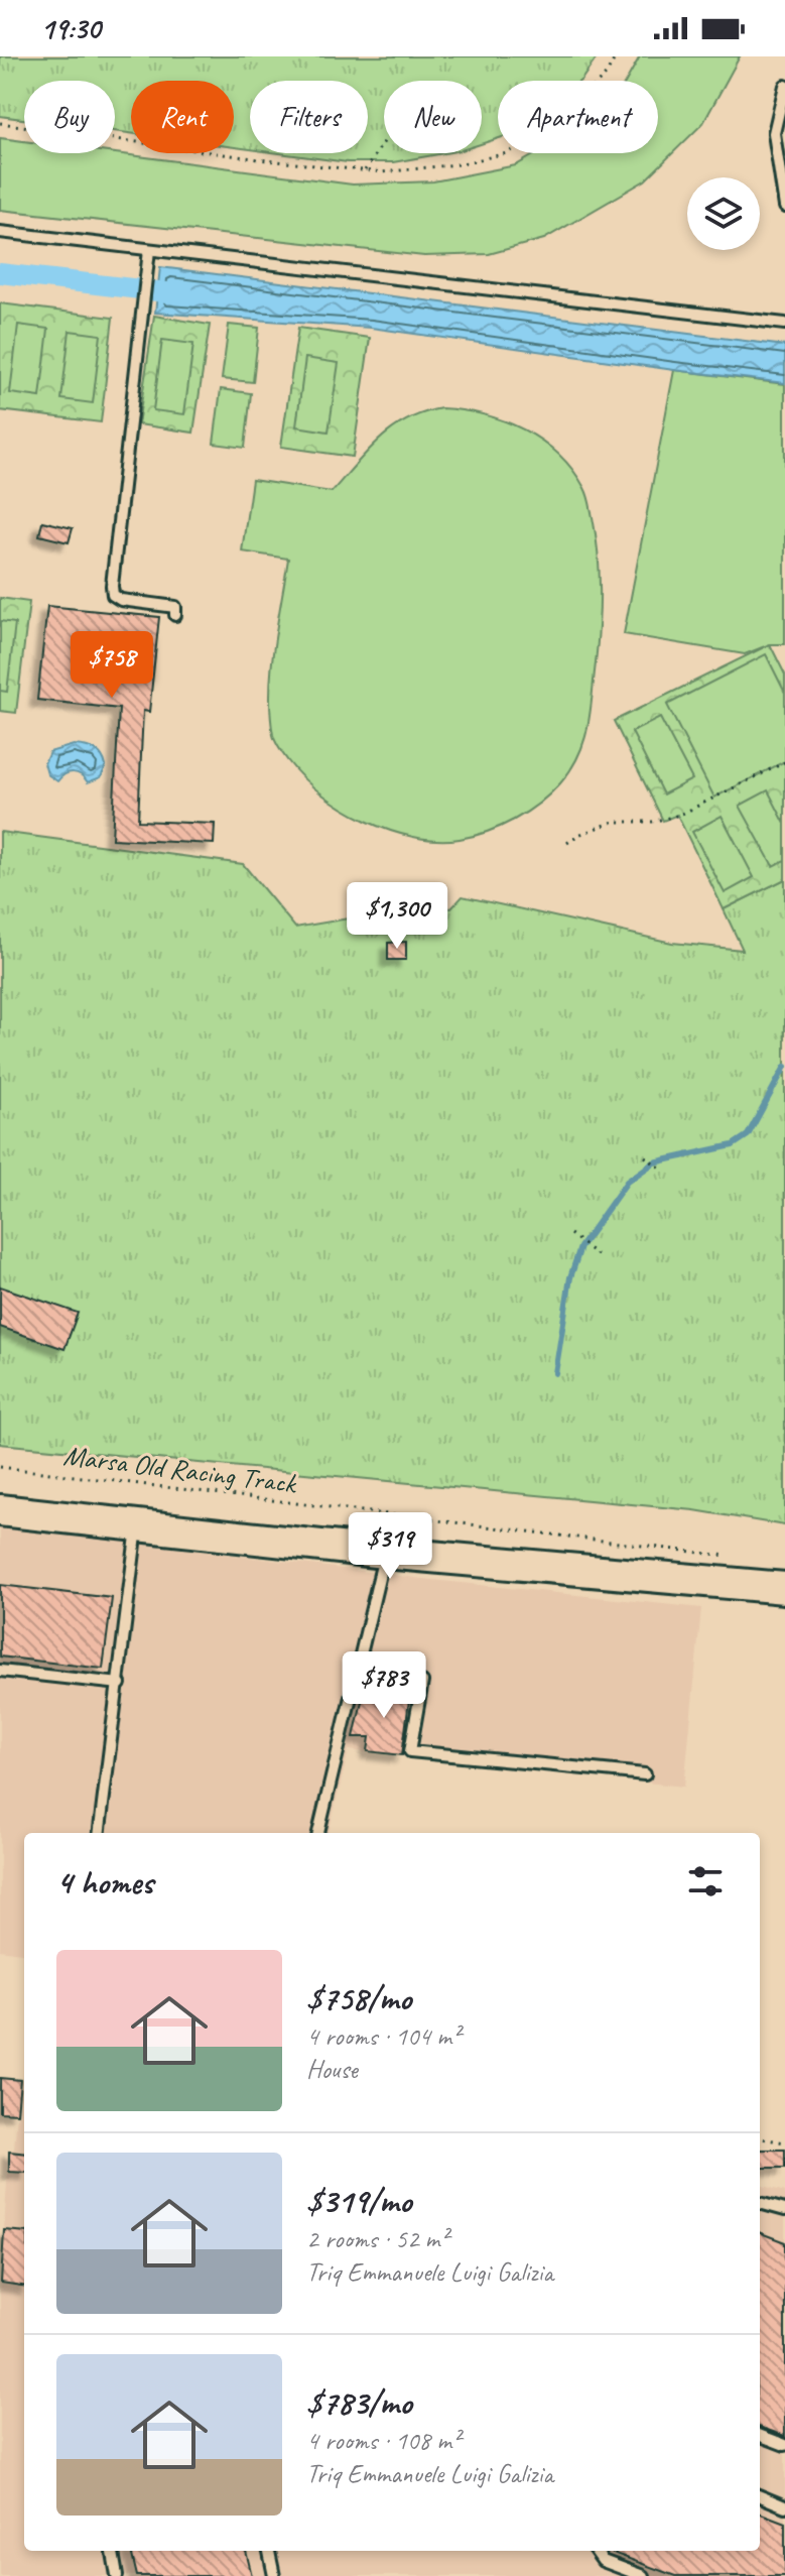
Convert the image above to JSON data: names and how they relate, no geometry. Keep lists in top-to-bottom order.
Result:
{
  "streets": {
    "path": ["Marsa Old Racing Track"]
  },
  "page": {
    "status": "19:30",
    "chip": [
      "Buy",
      "Rent",
      "Filters",
      "New",
      "Apartment"
    ],
    "price": [
      "$758",
      "$1,300",
      "$319",
      "$783"
    ],
    "heading": "4 homes",
    "list": [
      {
        "name": "$758/mo",
        "note": "4 rooms · 104 m² · House"
      },
      {
        "name": "$319/mo",
        "note": "2 rooms · 52 m² · Triq Emmanuele Luigi Galizia"
      },
      {
        "name": "$783/mo",
        "note": "4 rooms · 108 m² · Triq Emmanuele Luigi Galizia"
      }
    ]
  }
}
